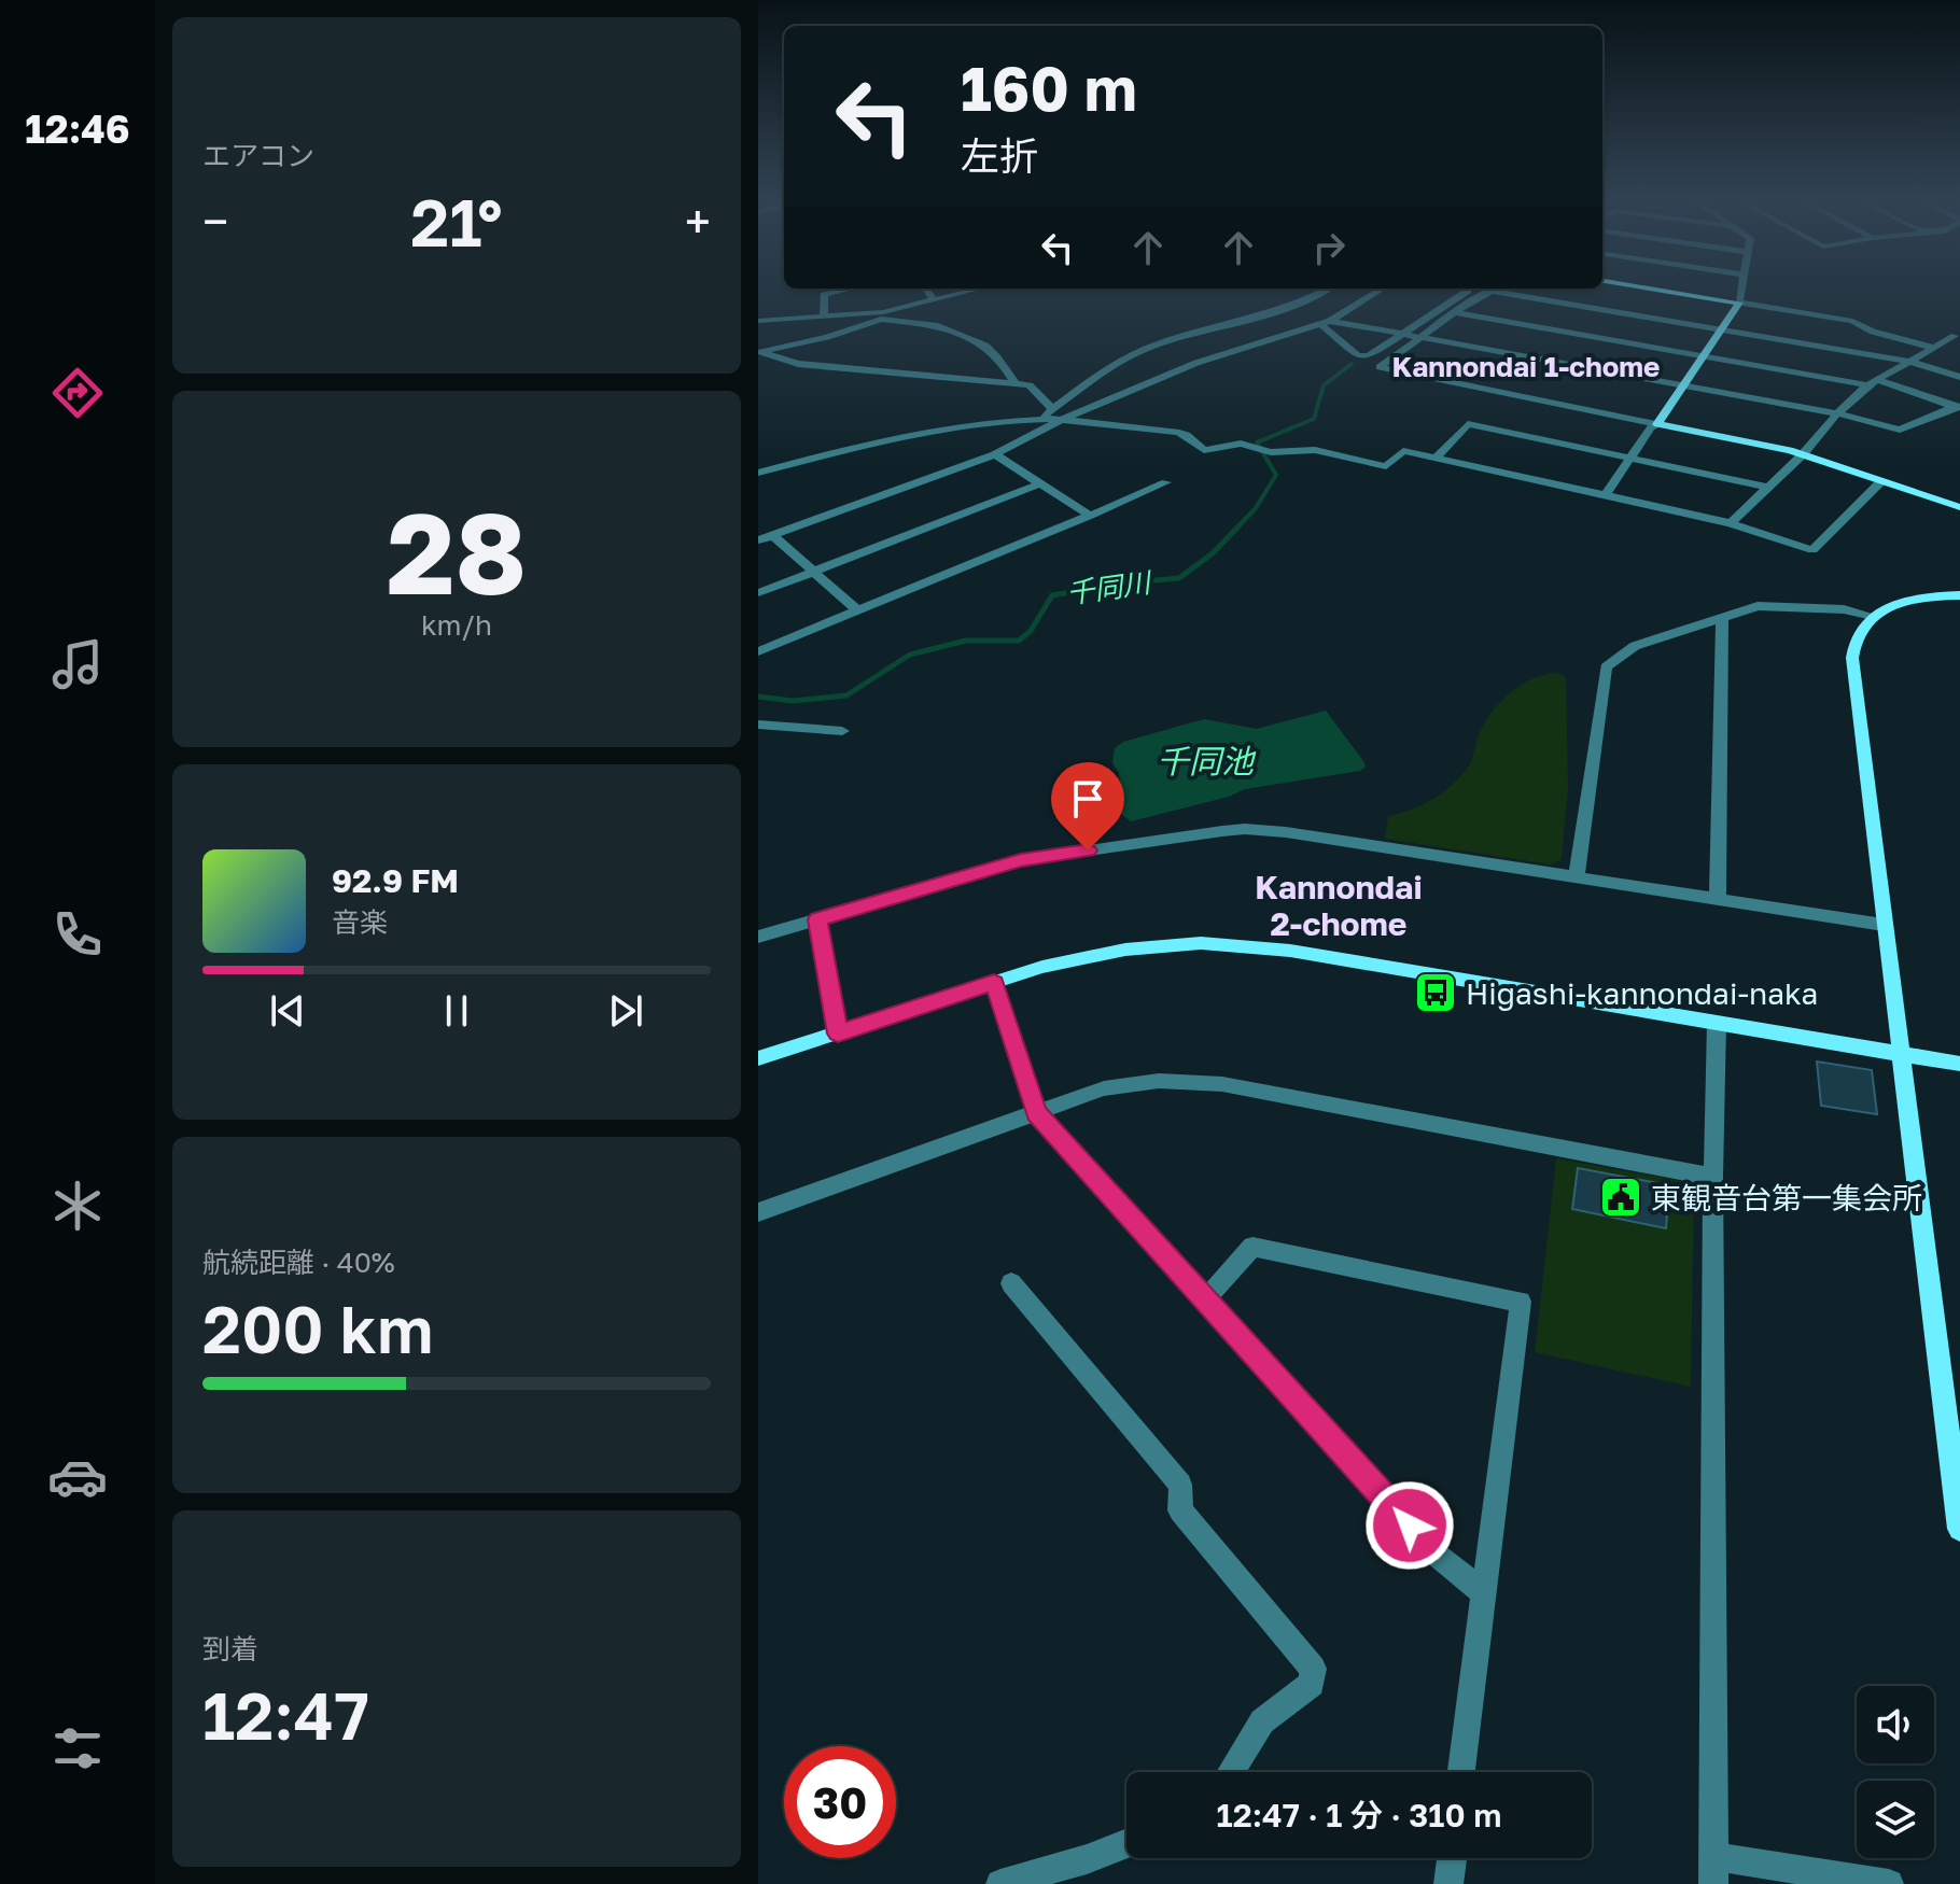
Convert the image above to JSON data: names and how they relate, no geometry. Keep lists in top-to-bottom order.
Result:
{
  "districts": ["Kannondai 1-chome", "Kannondai 2-chome"],
  "water": ["千同川", "千同池"],
  "places": {
    "bus stop": ["Higashi-kannondai-naka"],
    "public building": ["東観音台第一集会所"]
  },
  "page": {
    "tabs": "12:46",
    "tile": [
      "エアコン",
      ["28", "km/h"],
      ["航続距離 · 40%", "200 km"],
      ["到着", "12:47"]
    ],
    "turn": ["160 m", "左折"],
    "heat": ["−", "21°", "+"],
    "song": ["92.9 FM", "音楽"],
    "limit": "30",
    "trip": "12:47 · 1 分 · 310 m"
  }
}
